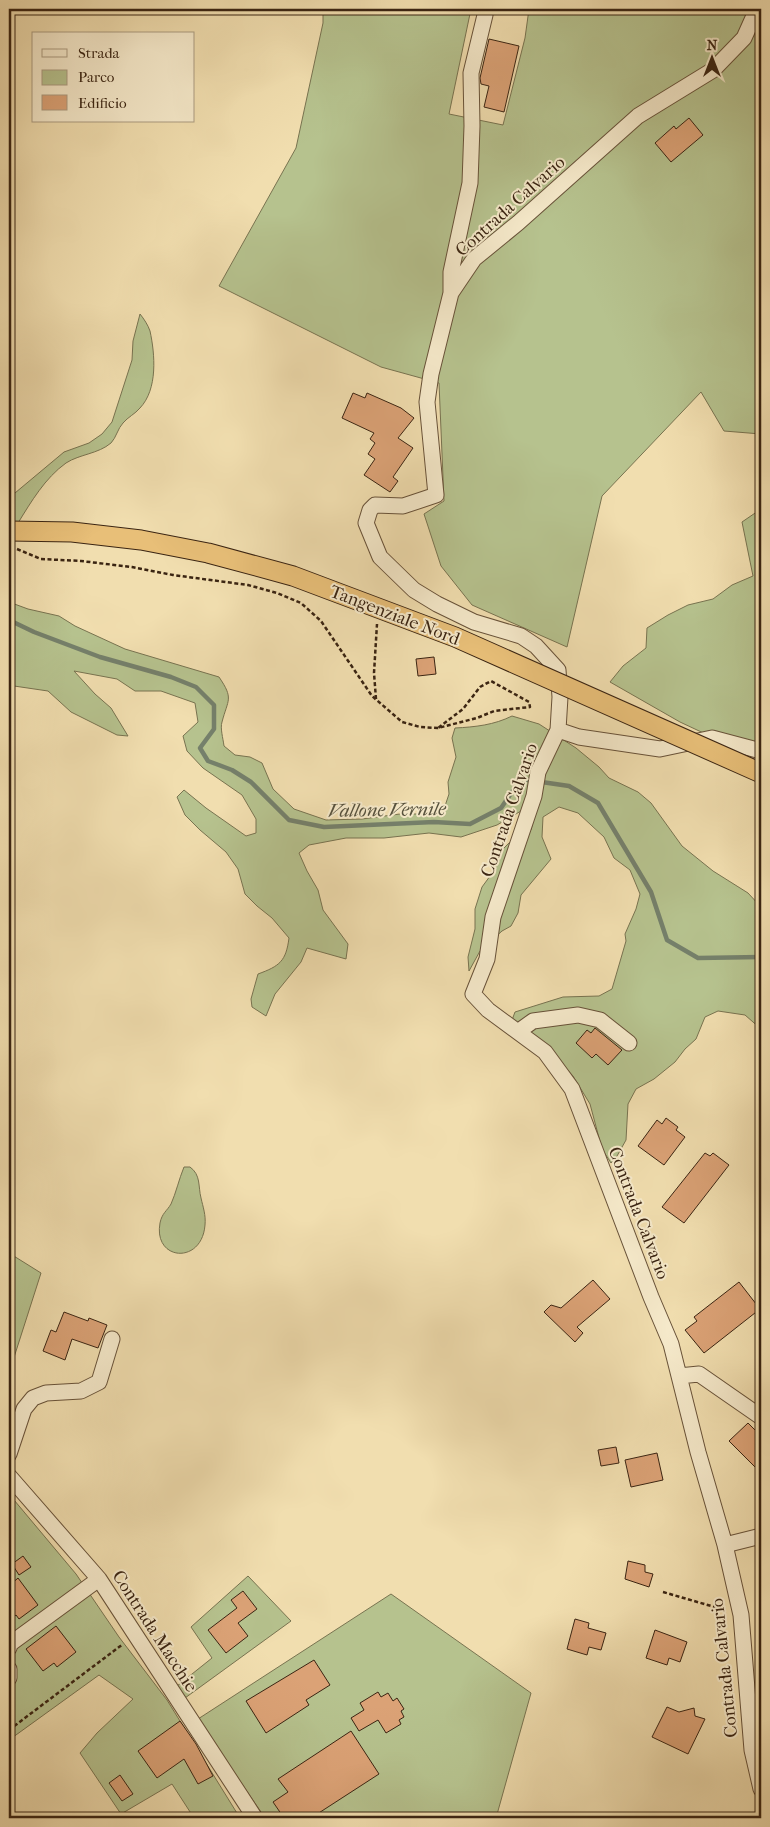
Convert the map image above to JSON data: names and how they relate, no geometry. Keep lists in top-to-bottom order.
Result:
{
  "streets": {
    "main road": ["Tangenziale Nord"],
    "street": ["Contrada Calvario", "Contrada Macchie"]
  },
  "water": ["Vallone Vernile"],
  "legend": ["Strada", "Parco", "Edificio"],
  "north": "top"
}
